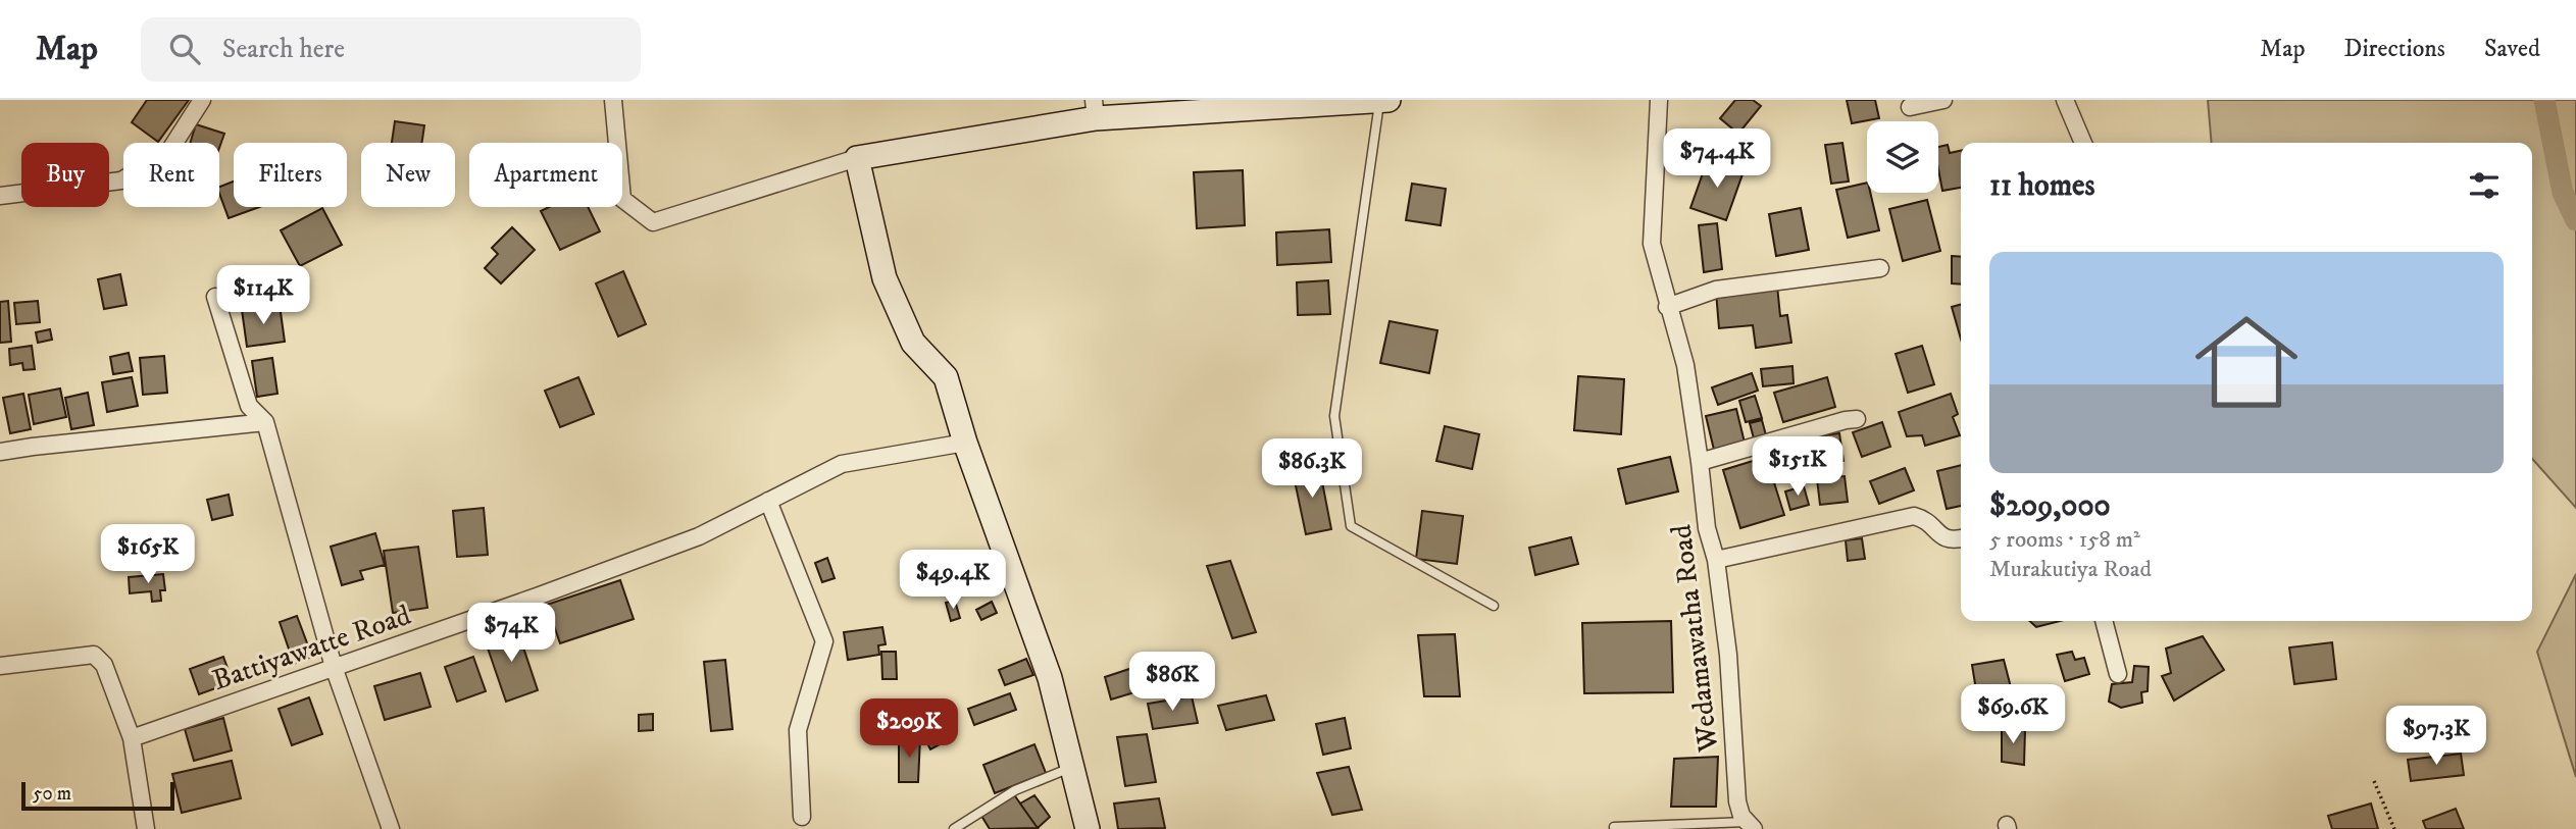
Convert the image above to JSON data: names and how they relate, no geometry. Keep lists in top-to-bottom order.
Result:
{
  "streets": {
    "street": ["Wedamawatha Road", "Battiyawatte Road"]
  },
  "scale_bar": "50 m",
  "page": {
    "header": "Map",
    "search": "Search here",
    "nav": ["Map", "Directions", "Saved"],
    "price": [
      "$74.4K",
      "$114K",
      "$151K",
      "$86.3K",
      "$165K",
      "$49.4K",
      "$74K",
      "$86K",
      "$69.6K",
      "$209K",
      "$97.3K"
    ],
    "chip": [
      "Buy",
      "Rent",
      "Filters",
      "New",
      "Apartment"
    ],
    "heading": "11 homes",
    "list": [
      {
        "name": "$209,000",
        "note": "5 rooms · 158 m² · Murakutiya Road"
      }
    ],
    "scale": "50 m"
  }
}
